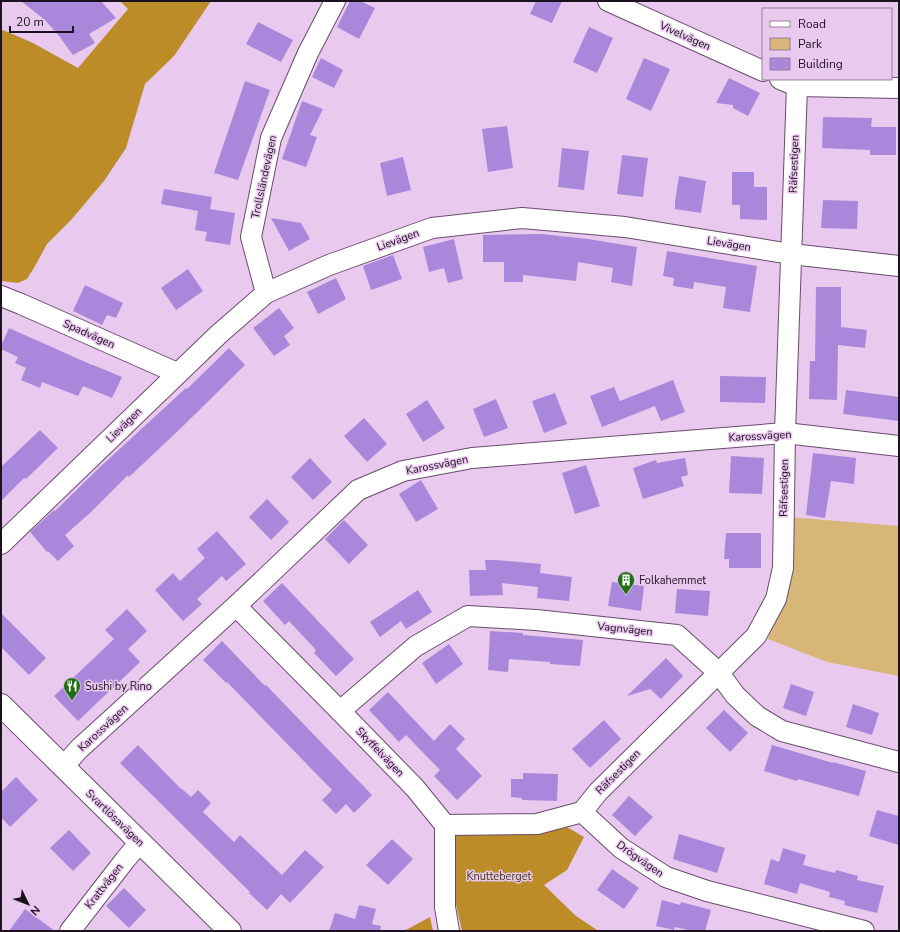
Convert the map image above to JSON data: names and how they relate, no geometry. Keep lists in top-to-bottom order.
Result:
{
  "streets": {
    "street": [
      "Vivelvägen",
      "Räfsestigen",
      "Trollsländevägen",
      "Lievägen",
      "Spadvägen",
      "Karossvägen",
      "Vagnvägen",
      "Skyffelvägen",
      "Svartlösavägen",
      "Drögvägen",
      "Krattvägen"
    ]
  },
  "crossings": [
    ["Räfsestigen", "Lievägen"],
    ["Räfsestigen", "Karossvägen"],
    ["Räfsestigen", "Vagnvägen"],
    ["Räfsestigen", "Drögvägen"],
    ["Trollsländevägen", "Lievägen"],
    ["Lievägen", "Spadvägen"],
    ["Karossvägen", "Skyffelvägen"],
    ["Karossvägen", "Svartlösavägen"],
    ["Vagnvägen", "Skyffelvägen"],
    ["Svartlösavägen", "Krattvägen"]
  ],
  "parks": ["Knutteberget"],
  "places": {
    "building": ["Folkahemmet"],
    "restaurant": ["Sushi by Rino"]
  },
  "legend": ["Road", "Park", "Building"],
  "scale_bar": "20 m",
  "north": "bottom right"
}
